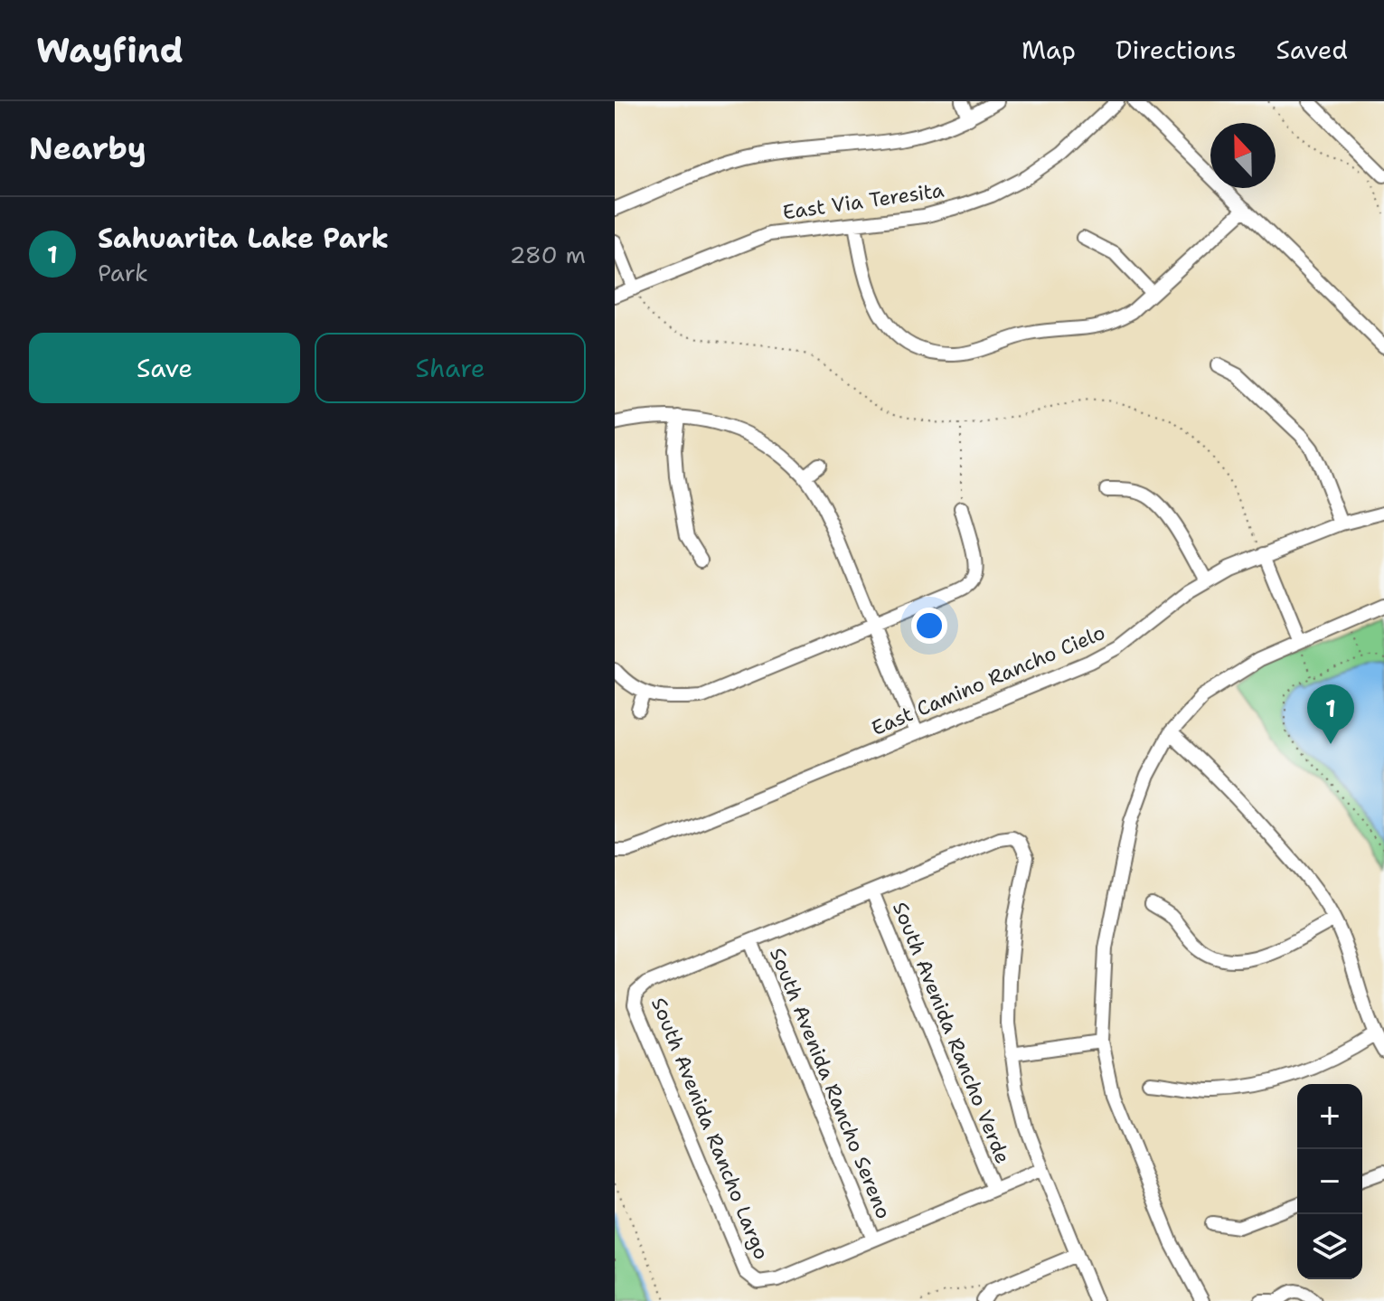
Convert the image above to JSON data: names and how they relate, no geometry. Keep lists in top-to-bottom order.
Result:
{
  "streets": {
    "street": [
      "East Via Teresita",
      "East Camino Rancho Cielo",
      "South Avenida Rancho Verde",
      "South Avenida Rancho Sereno",
      "South Avenida Rancho Largo"
    ]
  },
  "crossings": [
    ["South Avenida Rancho Sereno", "South Avenida Rancho Largo"]
  ],
  "north": "top",
  "page": {
    "header": "Wayfind",
    "nav": ["Map", "Directions", "Saved"],
    "heading": "Nearby",
    "list": [
      {
        "mark": "1",
        "name": "Sahuarita Lake Park",
        "note": "Park",
        "value": "280 m"
      }
    ],
    "buttons": ["Save", "Share"],
    "pins": "1",
    "map_buttons": ["+", "−"]
  }
}
